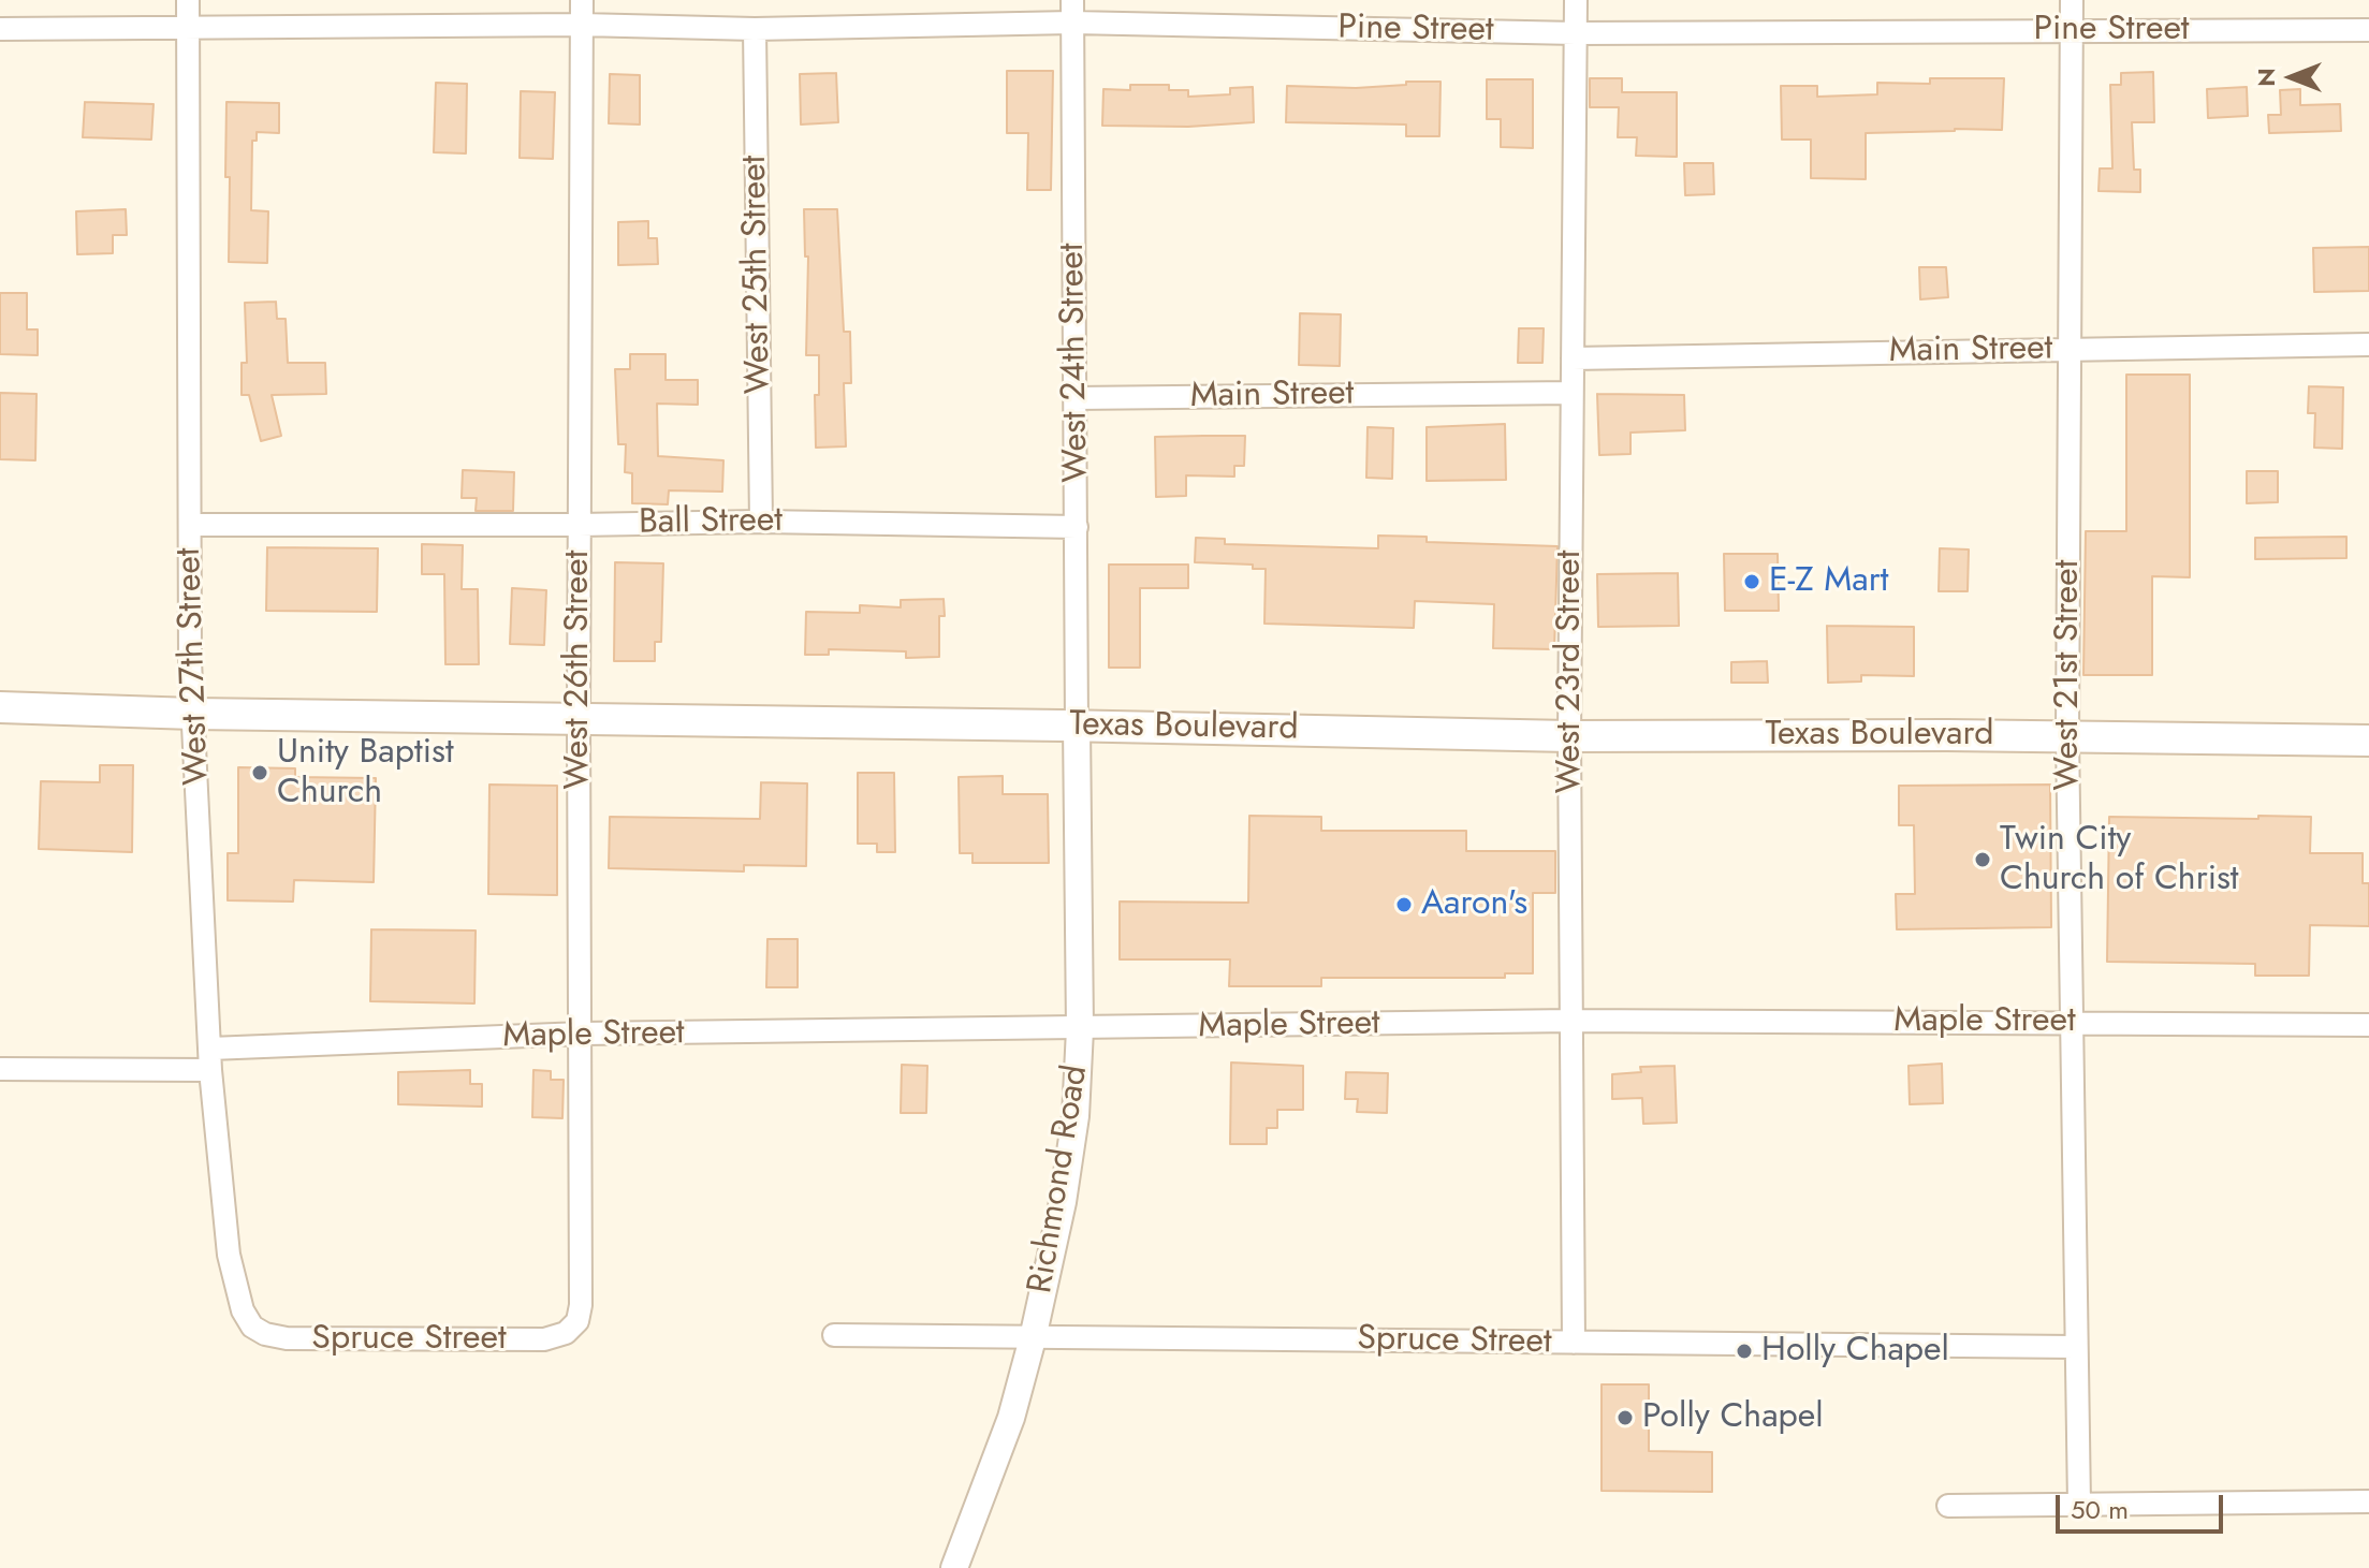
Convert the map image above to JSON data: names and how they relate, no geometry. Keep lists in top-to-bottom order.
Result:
{
  "streets": {
    "main road": ["Texas Boulevard"],
    "street": [
      "Pine Street",
      "West 25th Street",
      "Main Street",
      "West 24th Street",
      "Ball Street",
      "West 27th Street",
      "West 26th Street",
      "West 23rd Street",
      "West 21st Street",
      "Maple Street",
      "Richmond Road",
      "Spruce Street"
    ]
  },
  "crossings": [
    ["Pine Street", "West 25th Street"],
    ["Pine Street", "West 24th Street"],
    ["Pine Street", "West 27th Street"],
    ["Pine Street", "West 26th Street"],
    ["Pine Street", "West 23rd Street"],
    ["Pine Street", "West 21st Street"],
    ["West 25th Street", "Ball Street"],
    ["Main Street", "West 24th Street"],
    ["Main Street", "West 23rd Street"],
    ["Main Street", "West 21st Street"],
    ["West 24th Street", "Ball Street"],
    ["West 24th Street", "Texas Boulevard"],
    ["West 24th Street", "Richmond Road"],
    ["Ball Street", "West 27th Street"],
    ["Ball Street", "West 26th Street"],
    ["West 27th Street", "Texas Boulevard"],
    ["West 27th Street", "Maple Street"],
    ["West 27th Street", "Spruce Street"],
    ["West 26th Street", "Texas Boulevard"],
    ["West 26th Street", "Maple Street"],
    ["West 26th Street", "Spruce Street"],
    ["West 23rd Street", "Texas Boulevard"],
    ["West 23rd Street", "Maple Street"],
    ["West 23rd Street", "Spruce Street"],
    ["West 21st Street", "Texas Boulevard"],
    ["West 21st Street", "Maple Street"],
    ["West 21st Street", "Spruce Street"],
    ["Texas Boulevard", "Richmond Road"],
    ["Maple Street", "Richmond Road"],
    ["Richmond Road", "Spruce Street"]
  ],
  "places": [
    "E-Z Mart",
    "Unity Baptist Church",
    "Twin City Church of Christ",
    "Aaron's",
    "Holly Chapel",
    "Polly Chapel"
  ],
  "scale_bar": "50 m",
  "north": "left"
}
